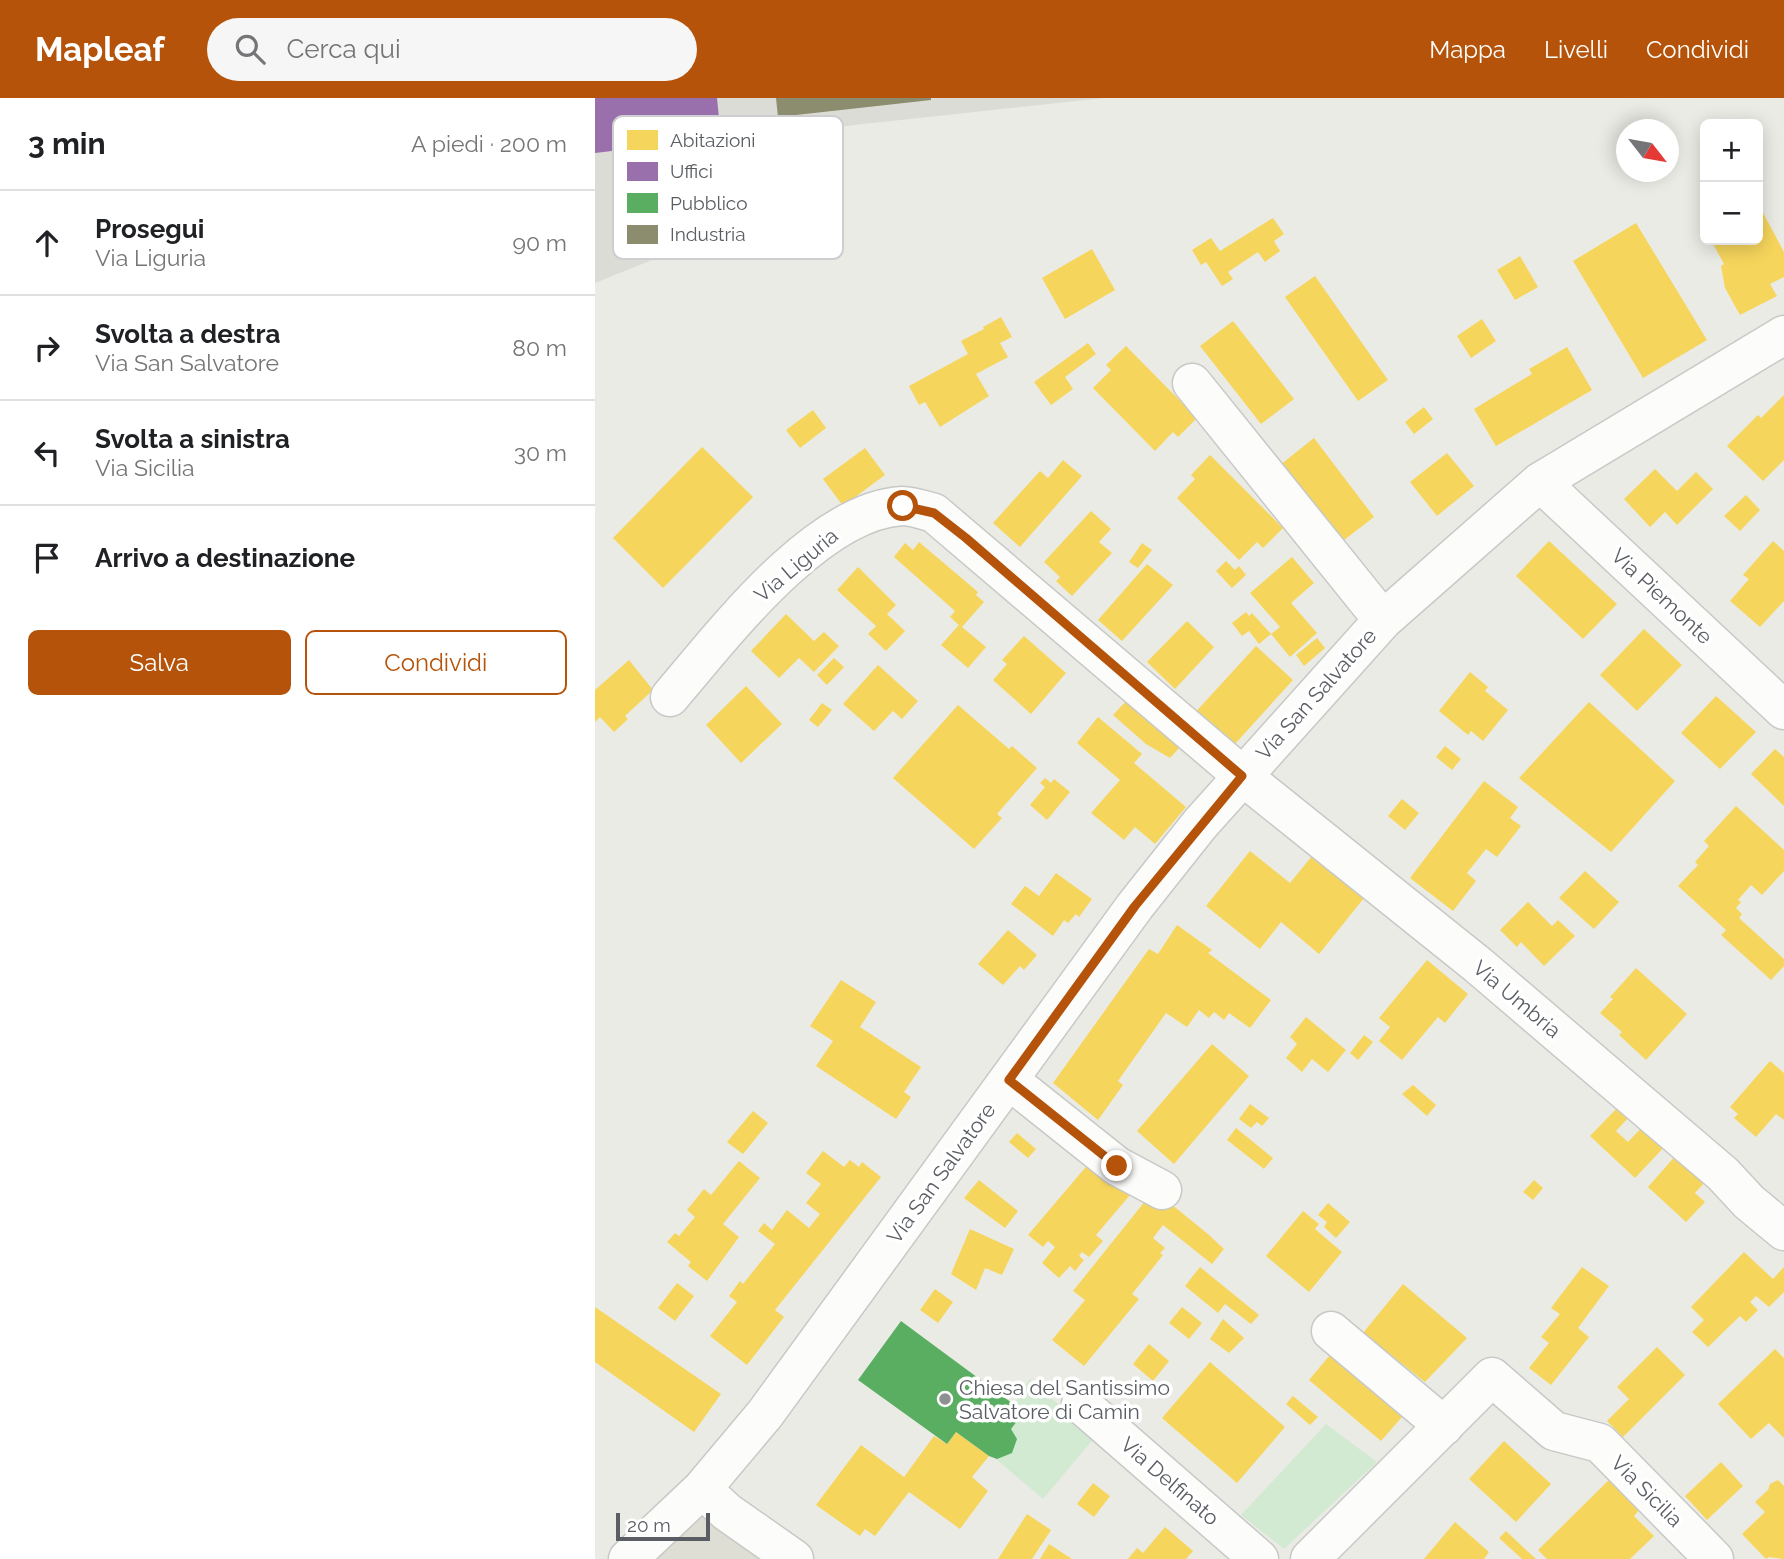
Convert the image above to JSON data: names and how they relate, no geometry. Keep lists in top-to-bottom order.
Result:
{
  "streets": {
    "street": [
      "Via Liguria",
      "Via Piemonte",
      "Via San Salvatore",
      "Via Umbria",
      "Via Delfinato",
      "Via Sicilia"
    ]
  },
  "crossings": [
    ["Via Liguria", "Via San Salvatore"],
    ["Via Liguria", "Via Umbria"],
    ["Via Piemonte", "Via San Salvatore"],
    ["Via San Salvatore", "Via Umbria"]
  ],
  "places": ["Chiesa del Santissimo Salvatore di Camin"],
  "legend": [
    "Abitazioni",
    "Uffici",
    "Pubblico",
    "Industria"
  ],
  "scale_bar": "20 m",
  "north": "bottom right",
  "page": {
    "header": "Mapleaf",
    "search": "Cerca qui",
    "nav": ["Mappa", "Livelli", "Condividi"],
    "heading": ["3 min", "A piedi · 200 m"],
    "map_buttons": ["+", "−"],
    "list": [
      ["Prosegui", "Via Liguria", "90 m"],
      ["Svolta a destra", "Via San Salvatore", "80 m"],
      ["Svolta a sinistra", "Via Sicilia", "30 m"],
      "Arrivo a destinazione"
    ],
    "buttons": ["Salva", "Condividi"],
    "scale": "20 m"
  }
}
